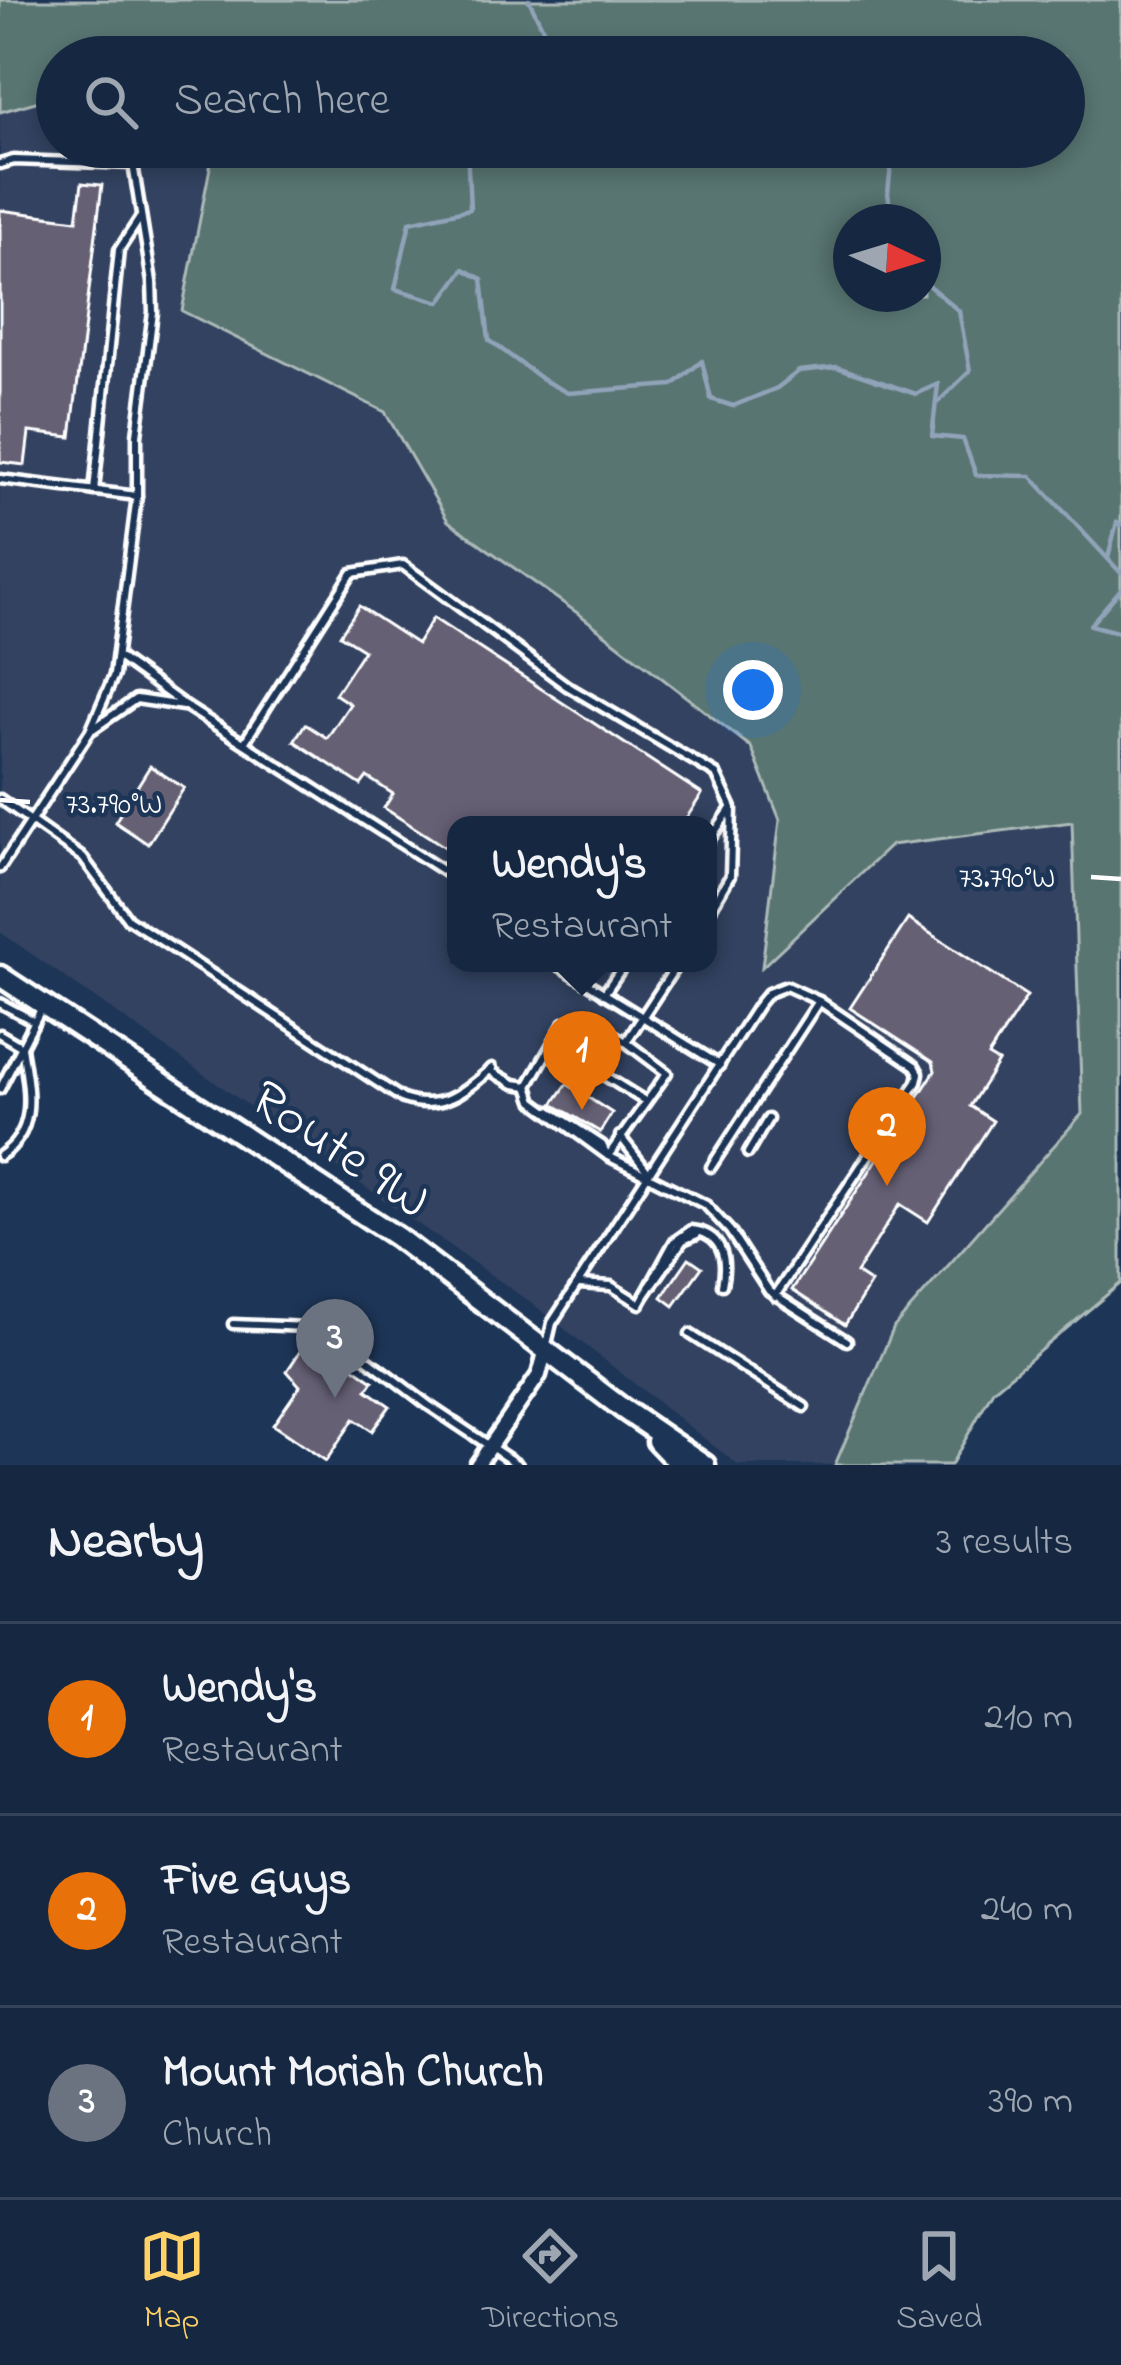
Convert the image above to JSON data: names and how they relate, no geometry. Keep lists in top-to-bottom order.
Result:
{
  "streets": {
    "main road": ["Route 9W"]
  },
  "north": "right",
  "page": {
    "search": "Search here",
    "popup": ["Wendy's", "Restaurant"],
    "pins": ["1", "2", "3"],
    "heading": ["Nearby", "3 results"],
    "list": [
      {
        "mark": "1",
        "name": "Wendy's",
        "note": "Restaurant",
        "value": "210 m"
      },
      {
        "mark": "2",
        "name": "Five Guys",
        "note": "Restaurant",
        "value": "240 m"
      },
      {
        "mark": "3",
        "name": "Mount Moriah Church",
        "note": "Church",
        "value": "390 m"
      }
    ],
    "nav": ["Map", "Directions", "Saved"]
  },
  "coordinates": ["73.790°W"]
}
